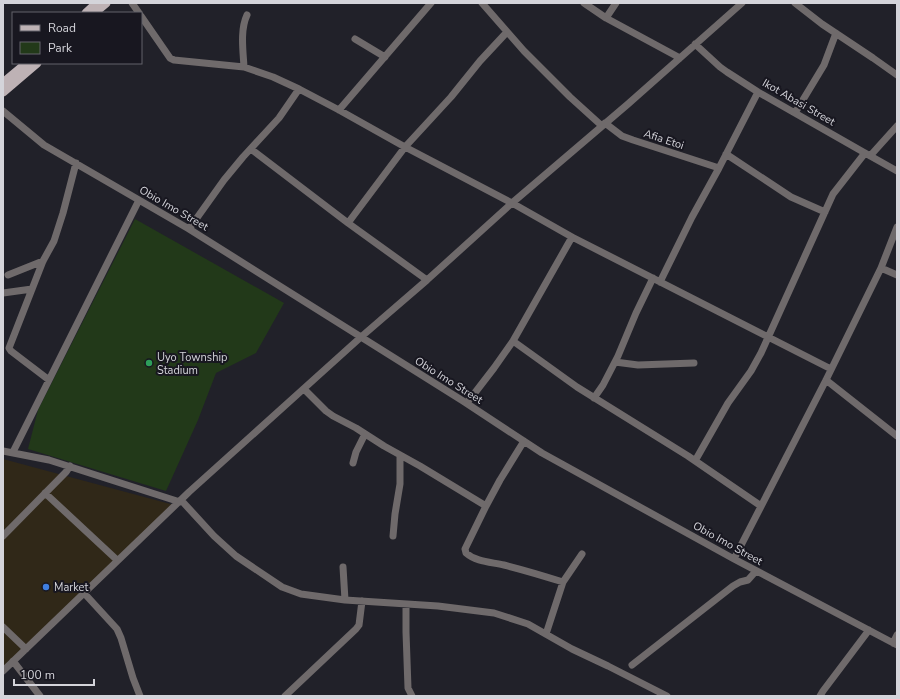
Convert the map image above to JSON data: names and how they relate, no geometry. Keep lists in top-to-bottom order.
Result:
{
  "streets": {
    "street": ["Ikot Abasi Street", "Afia Etoi", "Obio Imo Street"]
  },
  "places": ["Uyo Township Stadium", "Market"],
  "legend": ["Road", "Park"],
  "scale_bar": "100 m"
}
